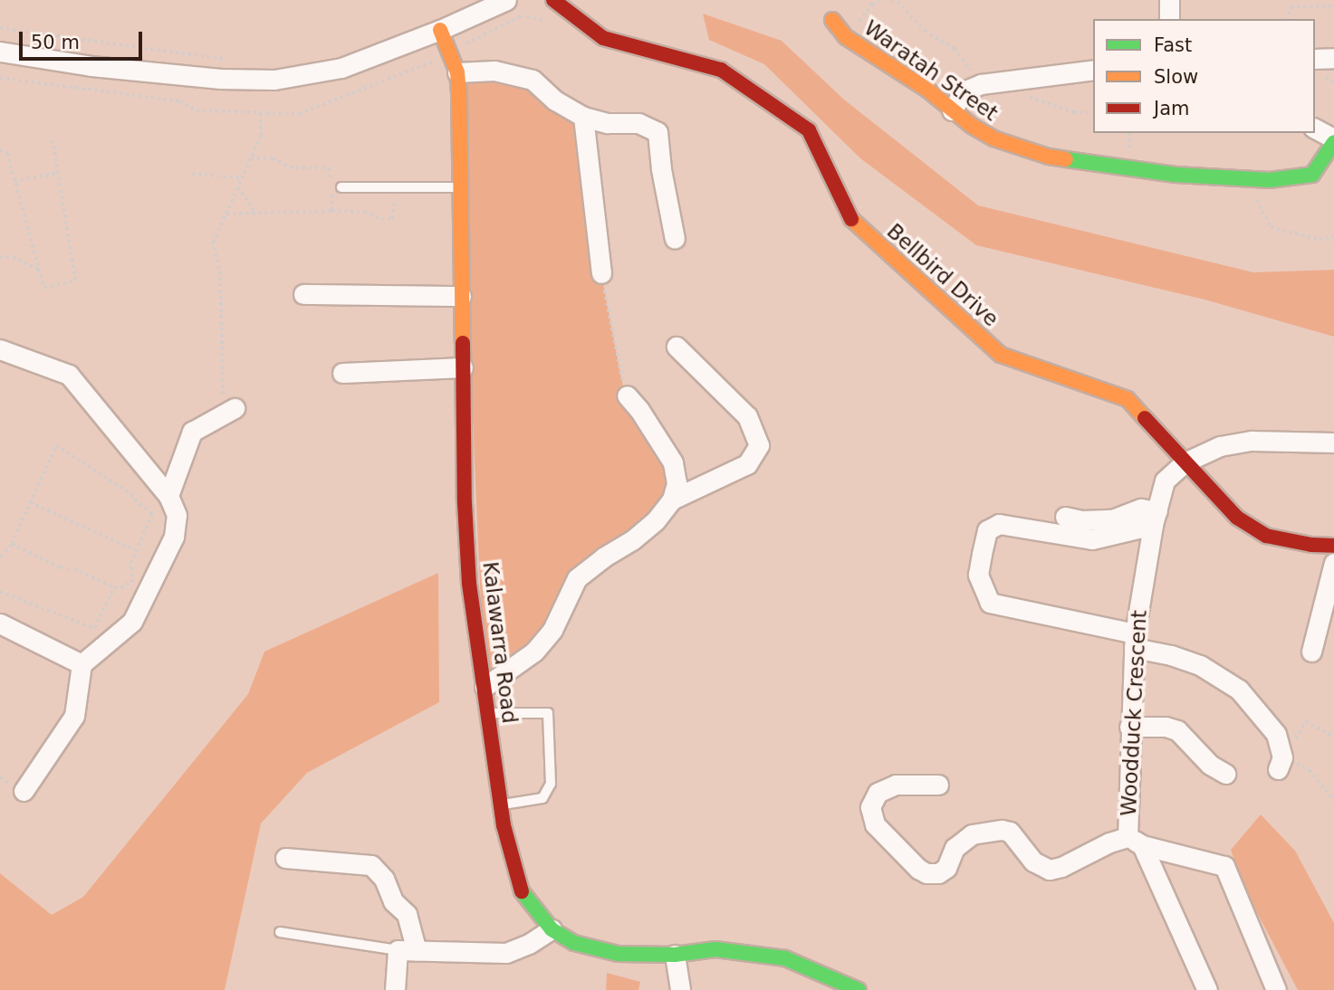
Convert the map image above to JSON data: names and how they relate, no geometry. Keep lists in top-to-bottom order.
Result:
{
  "streets": {
    "street": [
      "Waratah Street",
      "Bellbird Drive",
      "Kalawarra Road",
      "Woodduck Crescent"
    ]
  },
  "crossings": [
    ["Bellbird Drive", "Woodduck Crescent"]
  ],
  "legend": ["Fast", "Slow", "Jam"],
  "scale_bar": "50 m"
}
